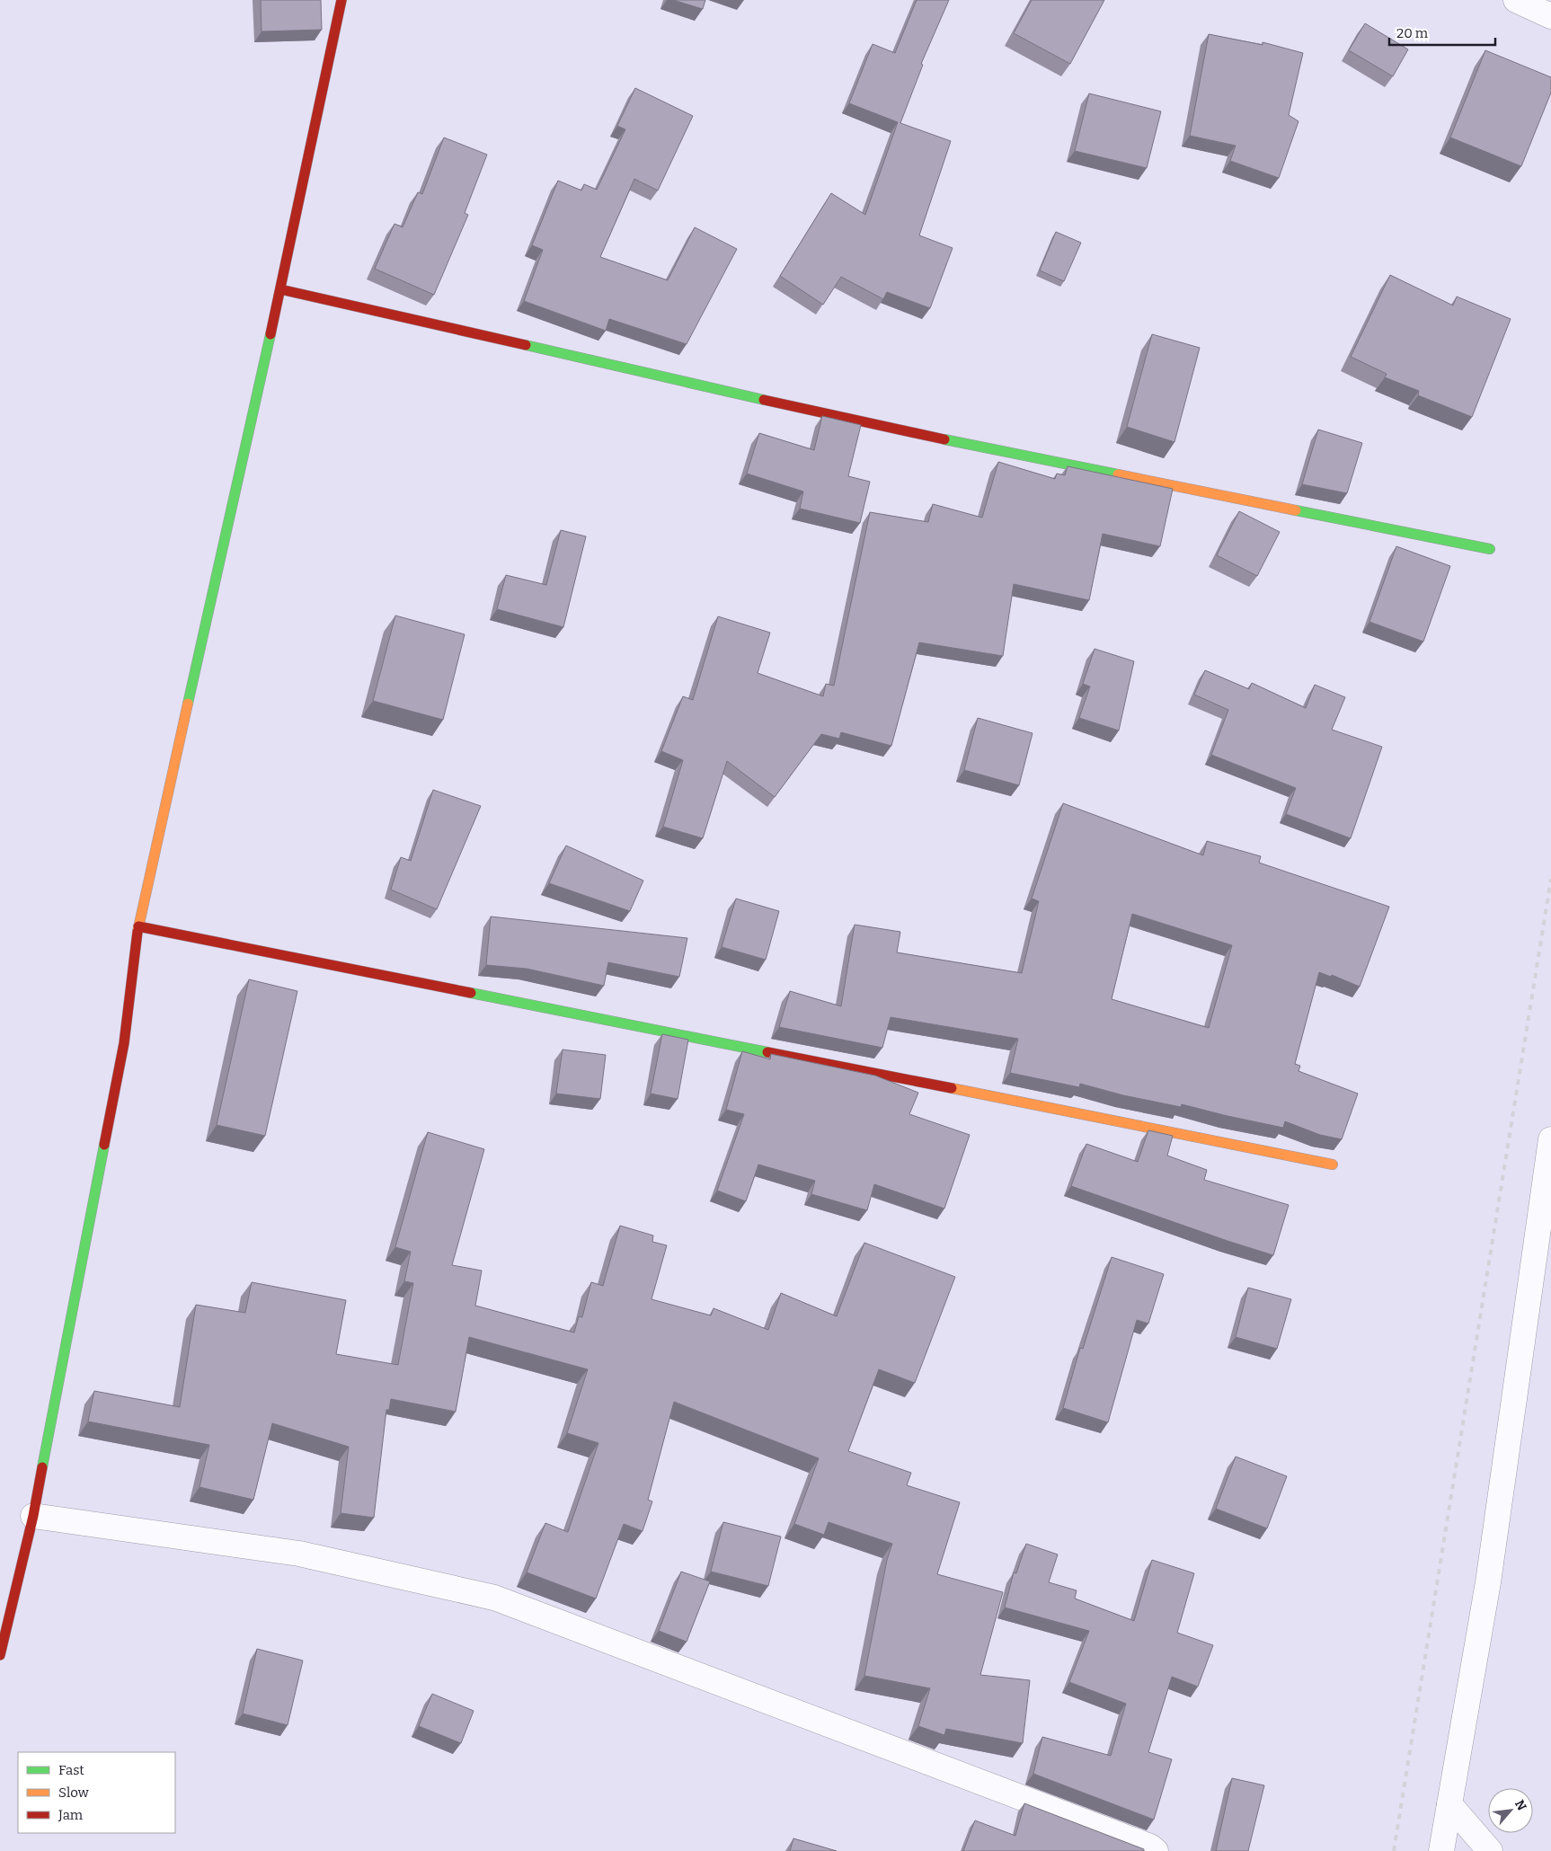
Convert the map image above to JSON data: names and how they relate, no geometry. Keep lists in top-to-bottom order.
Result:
{
  "legend": ["Fast", "Slow", "Jam"],
  "scale_bar": "20 m",
  "north": "top right"
}
